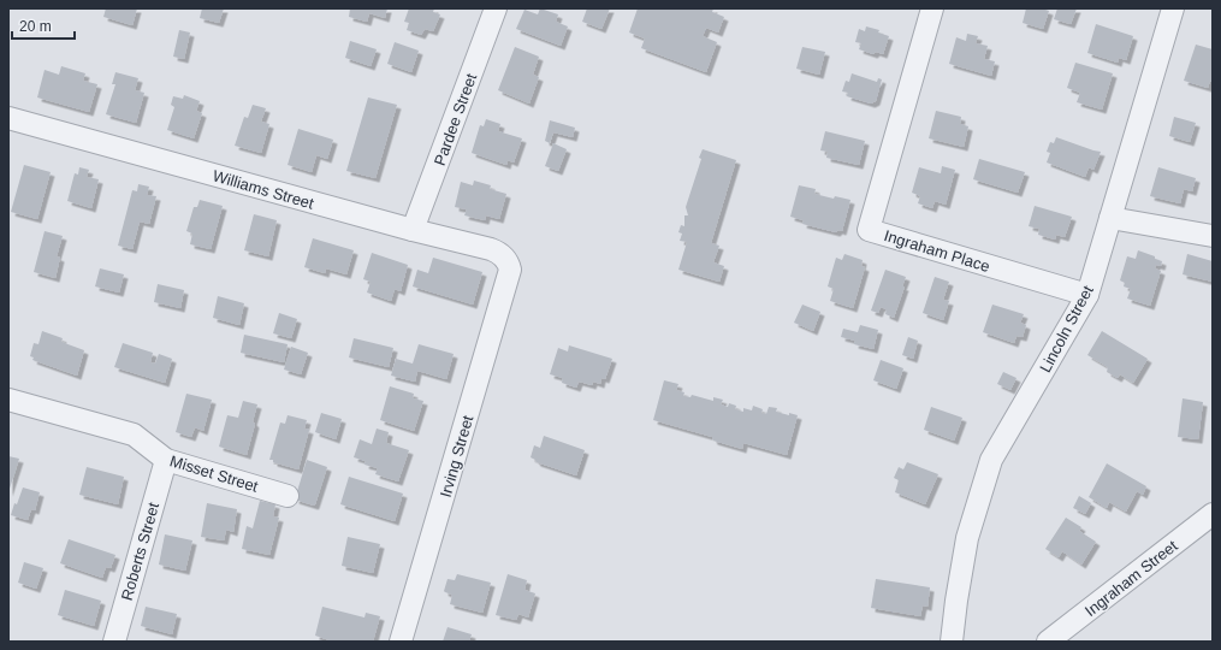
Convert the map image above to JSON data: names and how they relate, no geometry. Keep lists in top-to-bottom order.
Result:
{
  "streets": {
    "street": [
      "Pardee Street",
      "Williams Street",
      "Ingraham Place",
      "Lincoln Street",
      "Irving Street",
      "Misset Street",
      "Roberts Street",
      "Ingraham Street"
    ]
  },
  "crossings": [
    ["Pardee Street", "Williams Street"],
    ["Williams Street", "Irving Street"],
    ["Ingraham Place", "Lincoln Street"],
    ["Misset Street", "Roberts Street"]
  ],
  "scale_bar": "20 m"
}
